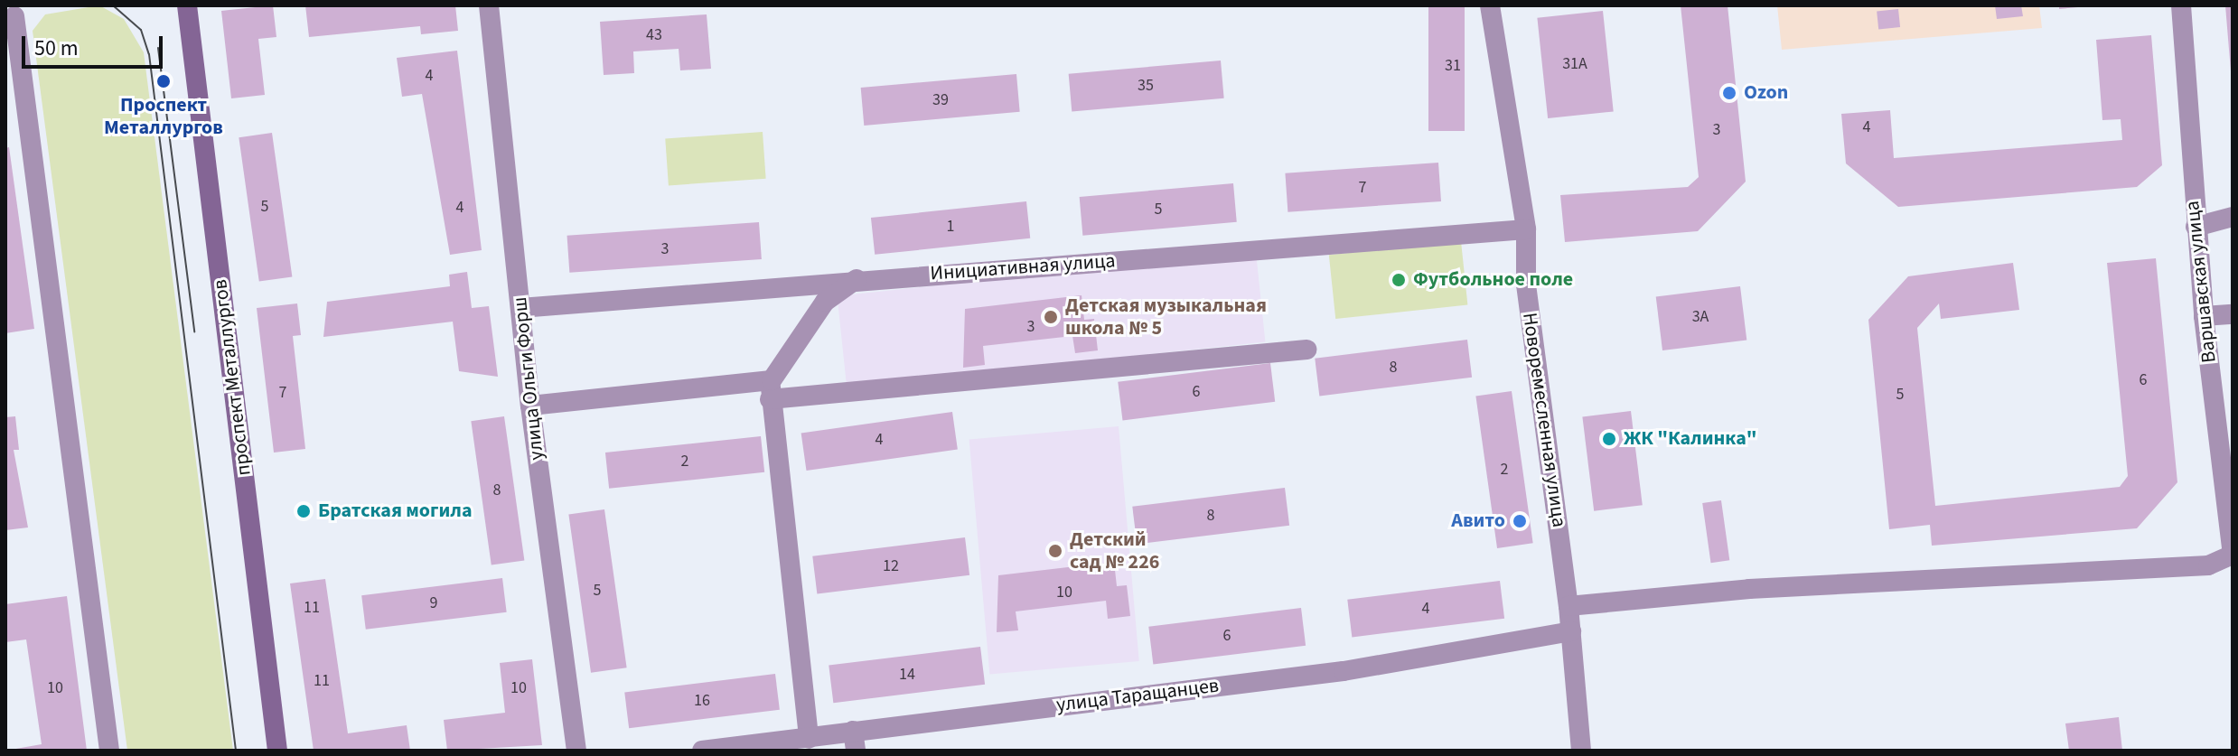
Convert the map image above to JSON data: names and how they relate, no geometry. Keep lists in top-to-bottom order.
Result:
{
  "streets": {
    "main road": ["проспект Металлургов"],
    "street": [
      "Инициативная улица",
      "Варшавская улица",
      "улица Ольги Форш",
      "Новоремесленная улица",
      "улица Таращанцев"
    ]
  },
  "crossings": [
    ["Инициативная улица", "улица Ольги Форш"],
    ["Инициативная улица", "Новоремесленная улица"],
    ["Новоремесленная улица", "улица Таращанцев"]
  ],
  "places": [
    "Проспект Металлургов",
    "Ozon",
    "Футбольное поле",
    "Детская музыкальная школа № 5",
    "ЖК \"Калинка\"",
    "Братская могила",
    "Авито",
    "Детский сад № 226"
  ],
  "house_numbers": [
    "43",
    "31А",
    "31",
    "4",
    "35",
    "39",
    "4",
    "3",
    "7",
    "5",
    "4",
    "5",
    "1",
    "3",
    "3А",
    "3",
    "8",
    "6",
    "6",
    "7",
    "5",
    "4",
    "2",
    "2",
    "8",
    "8",
    "12",
    "5",
    "10",
    "9",
    "11",
    "4",
    "6",
    "14",
    "11",
    "10",
    "10",
    "16"
  ],
  "scale_bar": "50 m"
}
